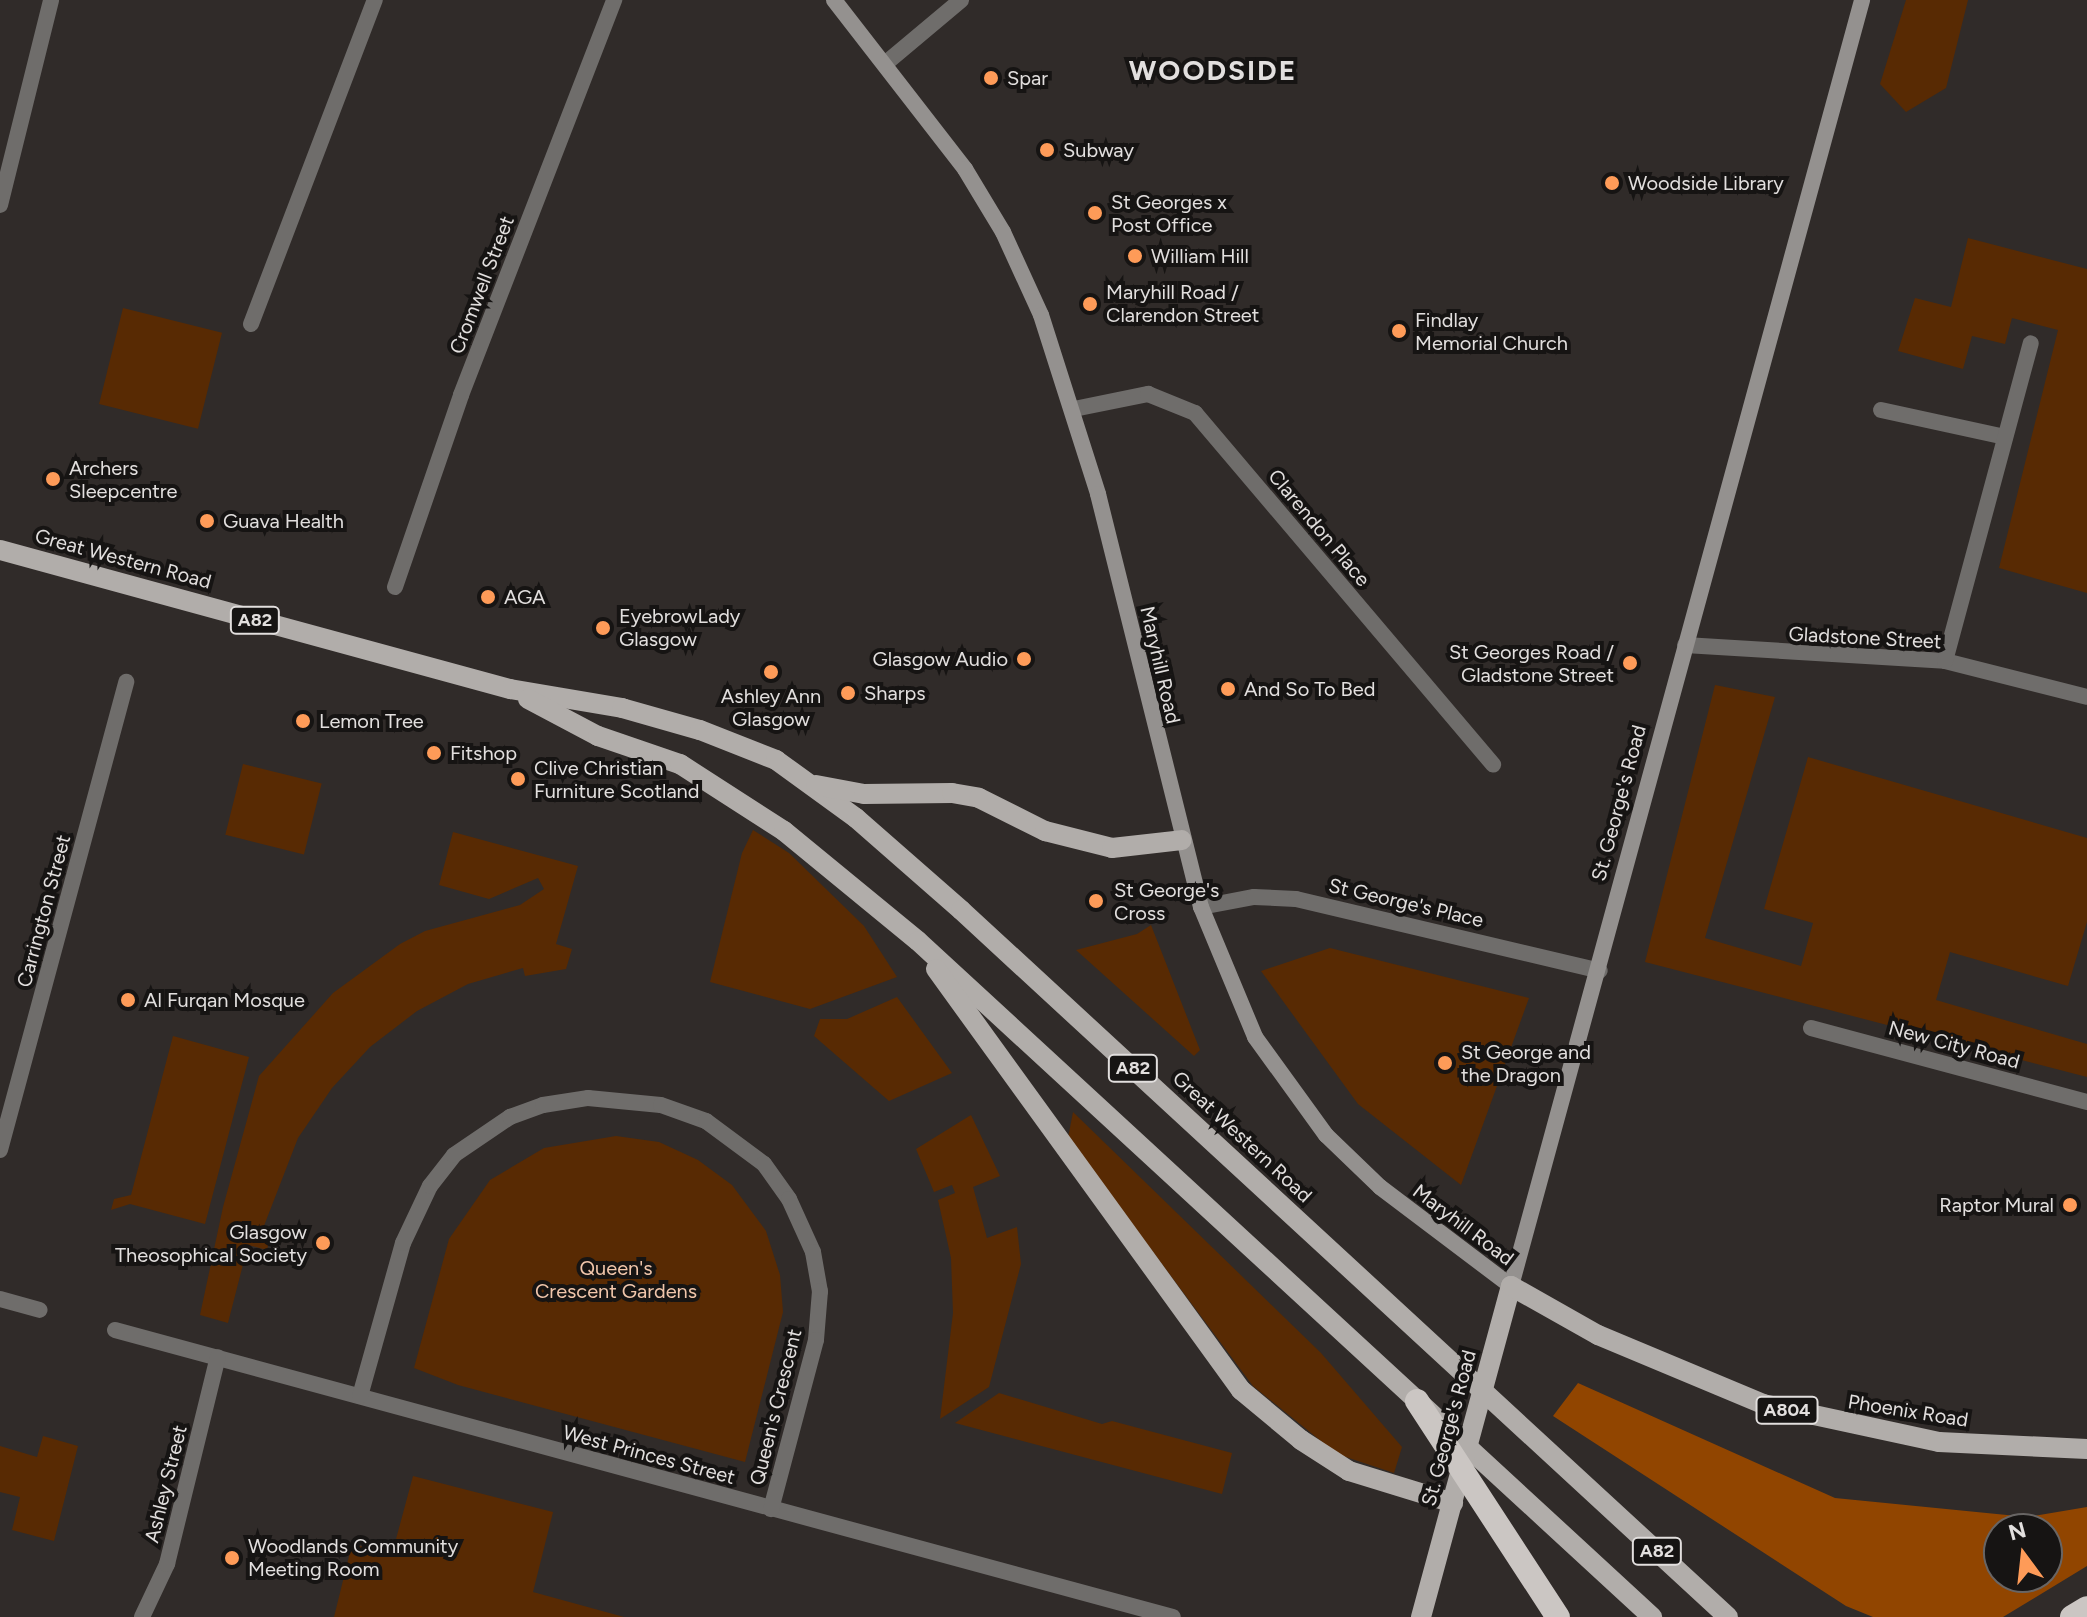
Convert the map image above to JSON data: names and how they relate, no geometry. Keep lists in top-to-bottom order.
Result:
{
  "streets": {
    "main road": [
      "Great Western Road",
      "A82",
      "St. George's Road",
      "A804",
      "Phoenix Road"
    ],
    "street": [
      "Cromwell Street",
      "Clarendon Place",
      "Gladstone Street",
      "Maryhill Road",
      "St George's Place",
      "Carrington Street",
      "New City Road",
      "Queen's Crescent",
      "West Princes Street",
      "Ashley Street"
    ]
  },
  "crossings": [
    ["Clarendon Place", "Maryhill Road"],
    ["Gladstone Street", "St. George's Road"],
    ["Maryhill Road", "St. George's Road"],
    ["Maryhill Road", "St George's Place"],
    ["Maryhill Road", "Phoenix Road"],
    ["St. George's Road", "St George's Place"],
    ["St. George's Road", "Phoenix Road"],
    ["Queen's Crescent", "West Princes Street"],
    ["West Princes Street", "Ashley Street"]
  ],
  "districts": ["WOODSIDE"],
  "parks": ["Queen's Crescent Gardens"],
  "places": [
    "Spar",
    "Subway",
    "Woodside Library",
    "St Georges x Post Office",
    "William Hill",
    "Maryhill Road / Clarendon Street",
    "Findlay Memorial Church",
    "Archers Sleepcentre",
    "Guava Health",
    "AGA",
    "EyebrowLady Glasgow",
    "Glasgow Audio",
    "St Georges Road / Gladstone Street",
    "Ashley Ann Glasgow",
    "And So To Bed",
    "Sharps",
    "Lemon Tree",
    "Fitshop",
    "Clive Christian Furniture Scotland",
    "St George's Cross",
    "Al Furqan Mosque",
    "St George and the Dragon",
    "Raptor Mural",
    "Glasgow Theosophical Society",
    "Woodlands Community Meeting Room"
  ],
  "north": "top"
}
